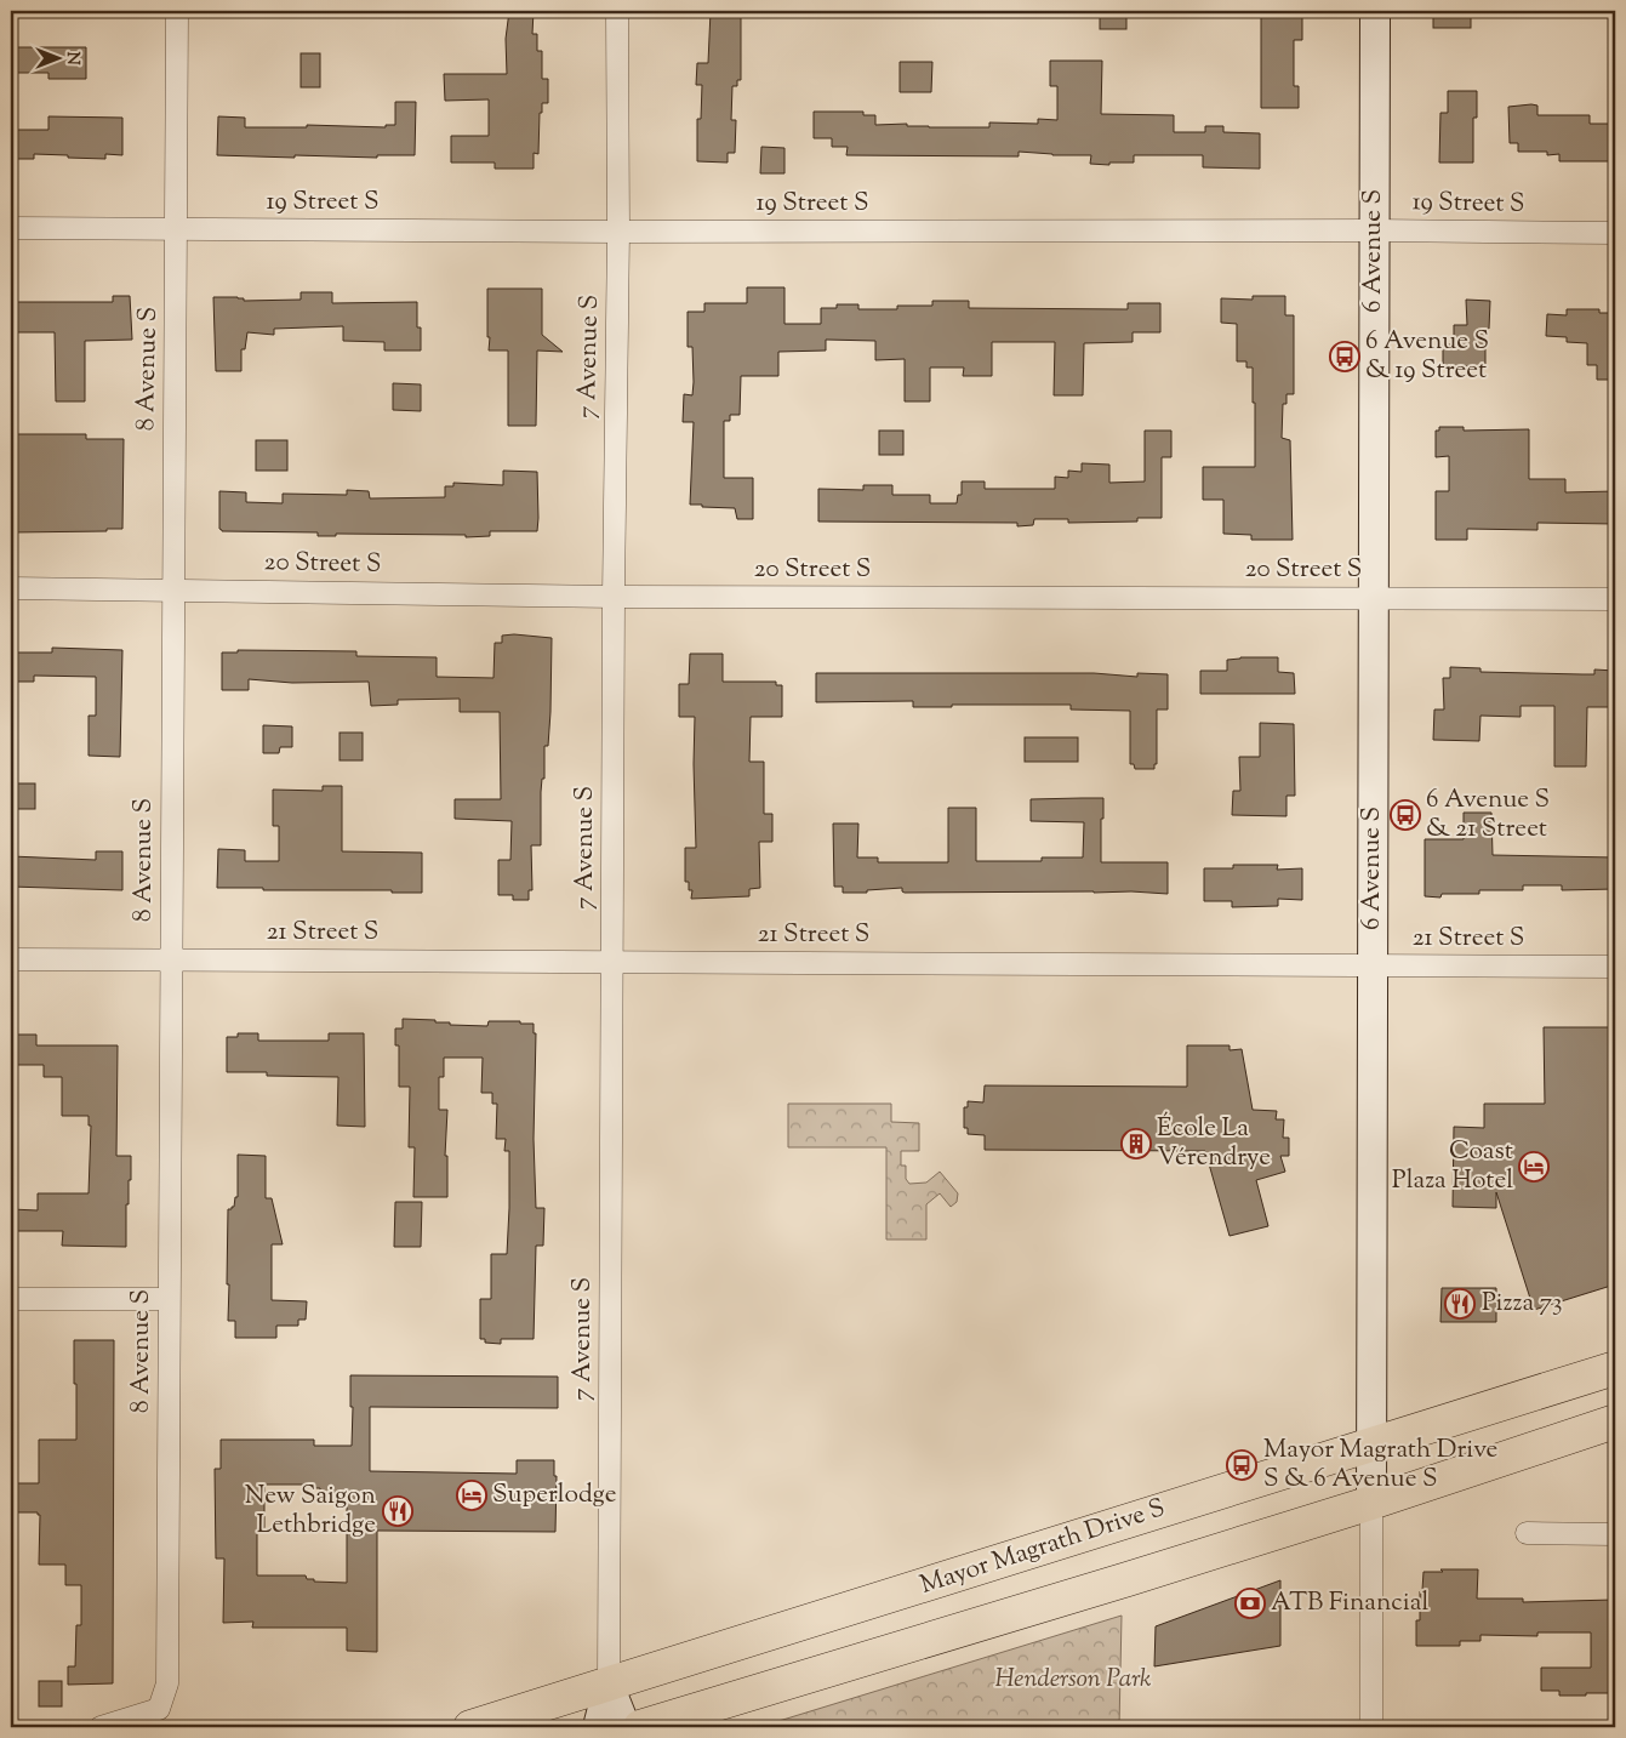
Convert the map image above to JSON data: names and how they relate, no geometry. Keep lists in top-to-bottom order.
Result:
{
  "streets": {
    "main road": ["6 Avenue S", "Mayor Magrath Drive S"],
    "street": [
      "19 Street S",
      "7 Avenue S",
      "8 Avenue S",
      "20 Street S",
      "21 Street S"
    ]
  },
  "crossings": [
    ["19 Street S", "6 Avenue S"],
    ["19 Street S", "7 Avenue S"],
    ["19 Street S", "8 Avenue S"],
    ["6 Avenue S", "20 Street S"],
    ["6 Avenue S", "21 Street S"],
    ["6 Avenue S", "Mayor Magrath Drive S"],
    ["7 Avenue S", "20 Street S"],
    ["7 Avenue S", "21 Street S"],
    ["7 Avenue S", "Mayor Magrath Drive S"],
    ["8 Avenue S", "20 Street S"],
    ["8 Avenue S", "21 Street S"]
  ],
  "parks": ["Henderson Park"],
  "places": {
    "bus stop": ["6 Avenue S & 19 Street", "6 Avenue S & 21 Street", "Mayor Magrath Drive S & 6 Avenue S"],
    "building": ["École La Vérendrye"],
    "hotel": ["Coast Plaza Hotel", "Superlodge"],
    "restaurant": ["Pizza 73", "New Saigon Lethbridge"],
    "bank": ["ATB Financial"]
  },
  "north": "right"
}
